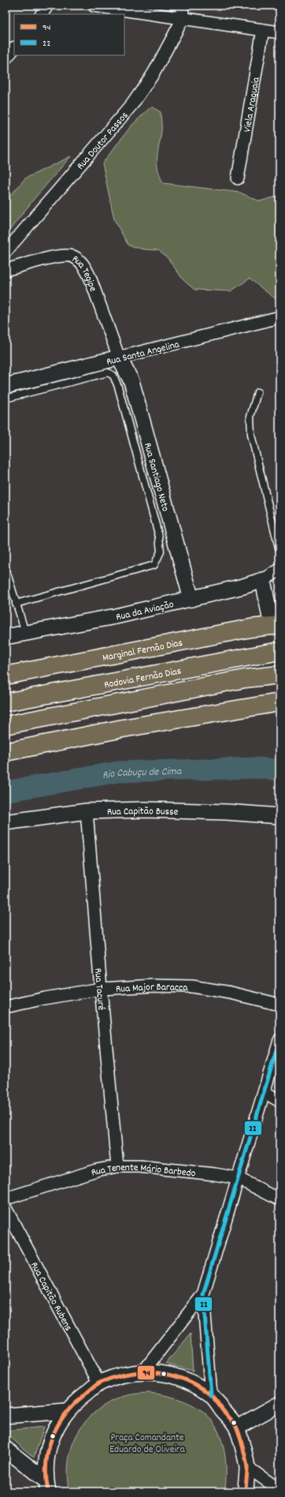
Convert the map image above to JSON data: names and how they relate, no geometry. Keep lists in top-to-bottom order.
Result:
{
  "streets": {
    "highway": ["Marginal Fernão Dias", "Rodovia Fernão Dias"],
    "street": [
      "Viela Araguaia",
      "Rua Doutor Passos",
      "Rua Tegipe",
      "Rua Santa Angelina",
      "Rua Santiago Neto",
      "Rua da Aviação",
      "Rua Capitão Busse",
      "Rua Major Baracca",
      "Rua Tacuré",
      "Rua Tenente Mário Barbedo",
      "Rua Capitão Rubens"
    ]
  },
  "crossings": [
    ["Rua Tegipe", "Rua Santa Angelina"],
    ["Rua Tegipe", "Rua Santiago Neto"],
    ["Rua Santa Angelina", "Rua Santiago Neto"],
    ["Rua Santiago Neto", "Rua da Aviação"],
    ["Rua Capitão Busse", "Rua Tacuré"],
    ["Rua Major Baracca", "Rua Tacuré"],
    ["Rua Tacuré", "Rua Tenente Mário Barbedo"]
  ],
  "water": ["Rio Cabuçu de Cima"],
  "parks": ["Praça Comandante Eduardo de Oliveira"],
  "lines": ["transit line 22", "transit line 94"],
  "legend": ["94", "22"]
}
